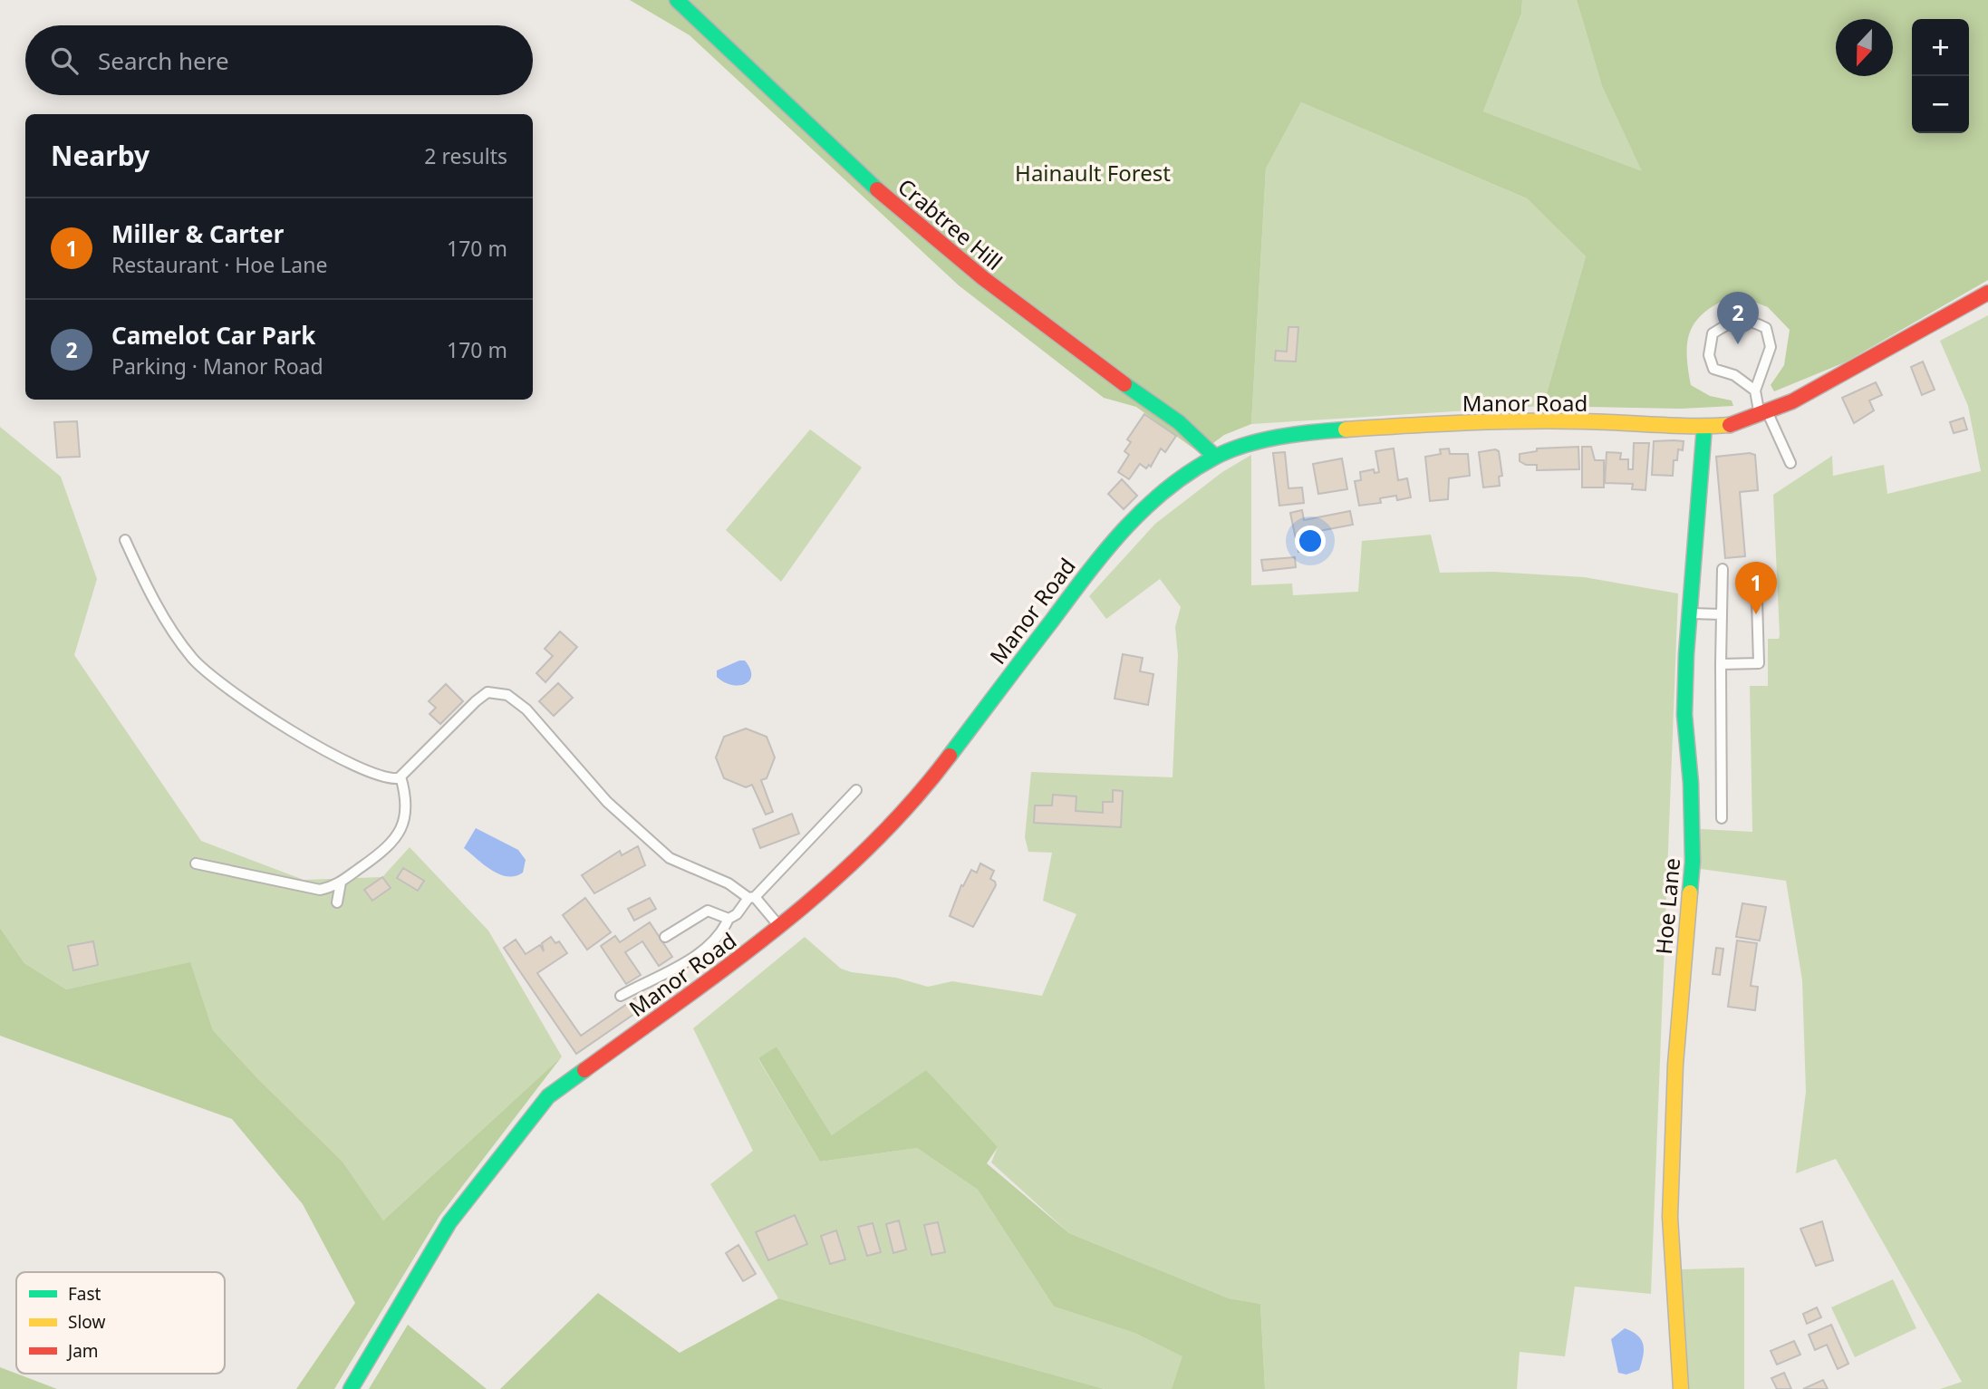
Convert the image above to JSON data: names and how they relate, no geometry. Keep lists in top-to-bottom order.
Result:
{
  "streets": {
    "street": ["Crabtree Hill", "Manor Road", "Hoe Lane"]
  },
  "crossings": [
    ["Crabtree Hill", "Manor Road"],
    ["Manor Road", "Hoe Lane"]
  ],
  "parks": ["Hainault Forest"],
  "legend": ["Fast", "Slow", "Jam"],
  "north": "bottom",
  "page": {
    "map_buttons": ["+", "−"],
    "search": "Search here",
    "heading": ["Nearby", "2 results"],
    "list": [
      {
        "mark": "1",
        "name": "Miller & Carter",
        "note": "Restaurant · Hoe Lane",
        "value": "170 m"
      },
      {
        "mark": "2",
        "name": "Camelot Car Park",
        "note": "Parking · Manor Road",
        "value": "170 m"
      }
    ],
    "pins": ["2", "1"]
  }
}
